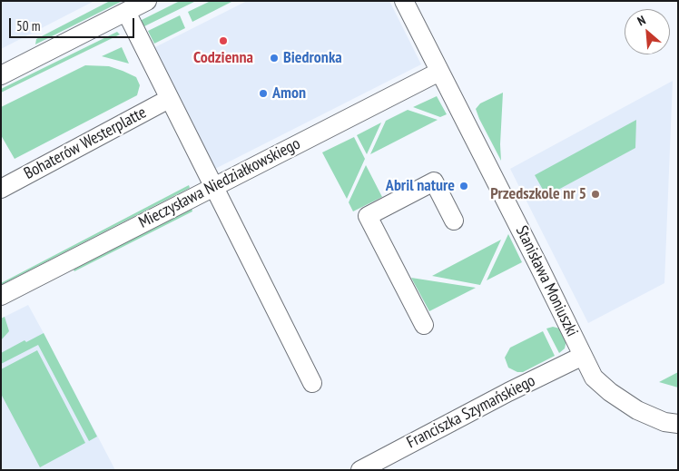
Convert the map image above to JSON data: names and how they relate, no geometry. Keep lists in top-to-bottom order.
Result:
{
  "streets": {
    "street": [
      "Bohaterów Westerplatte",
      "Mieczysława Niedziałkowskiego",
      "Stanisława Moniuszki",
      "Franciszka Szymańskiego"
    ]
  },
  "crossings": [
    ["Mieczysława Niedziałkowskiego", "Stanisława Moniuszki"],
    ["Stanisława Moniuszki", "Franciszka Szymańskiego"]
  ],
  "places": [
    "Codzienna",
    "Biedronka",
    "Amon",
    "Abril nature",
    "Przedszkole nr 5"
  ],
  "scale_bar": "50 m",
  "north": "top left"
}
